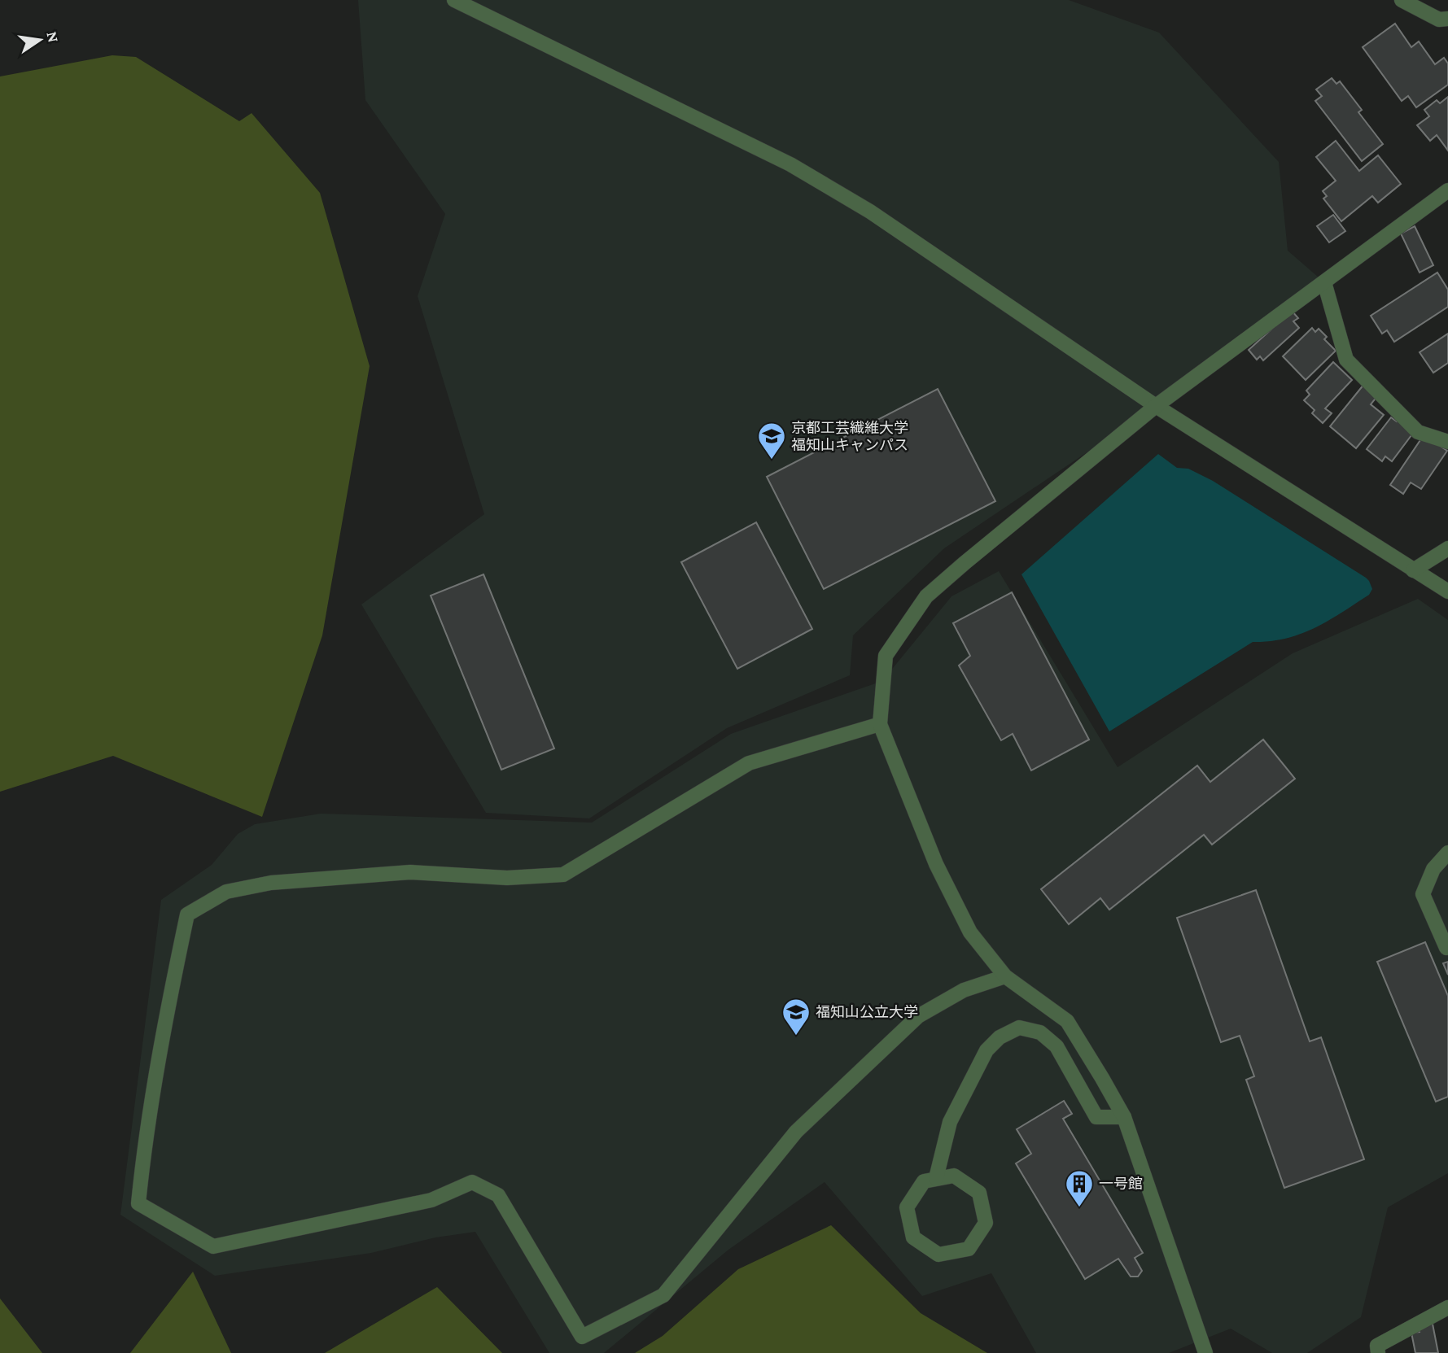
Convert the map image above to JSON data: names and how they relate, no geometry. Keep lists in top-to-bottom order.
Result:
{
  "places": {
    "school or university": ["京都工芸繊維大学 福知山キャンパス", "福知山公立大学"],
    "building": ["一号館"]
  },
  "north": "right"
}
